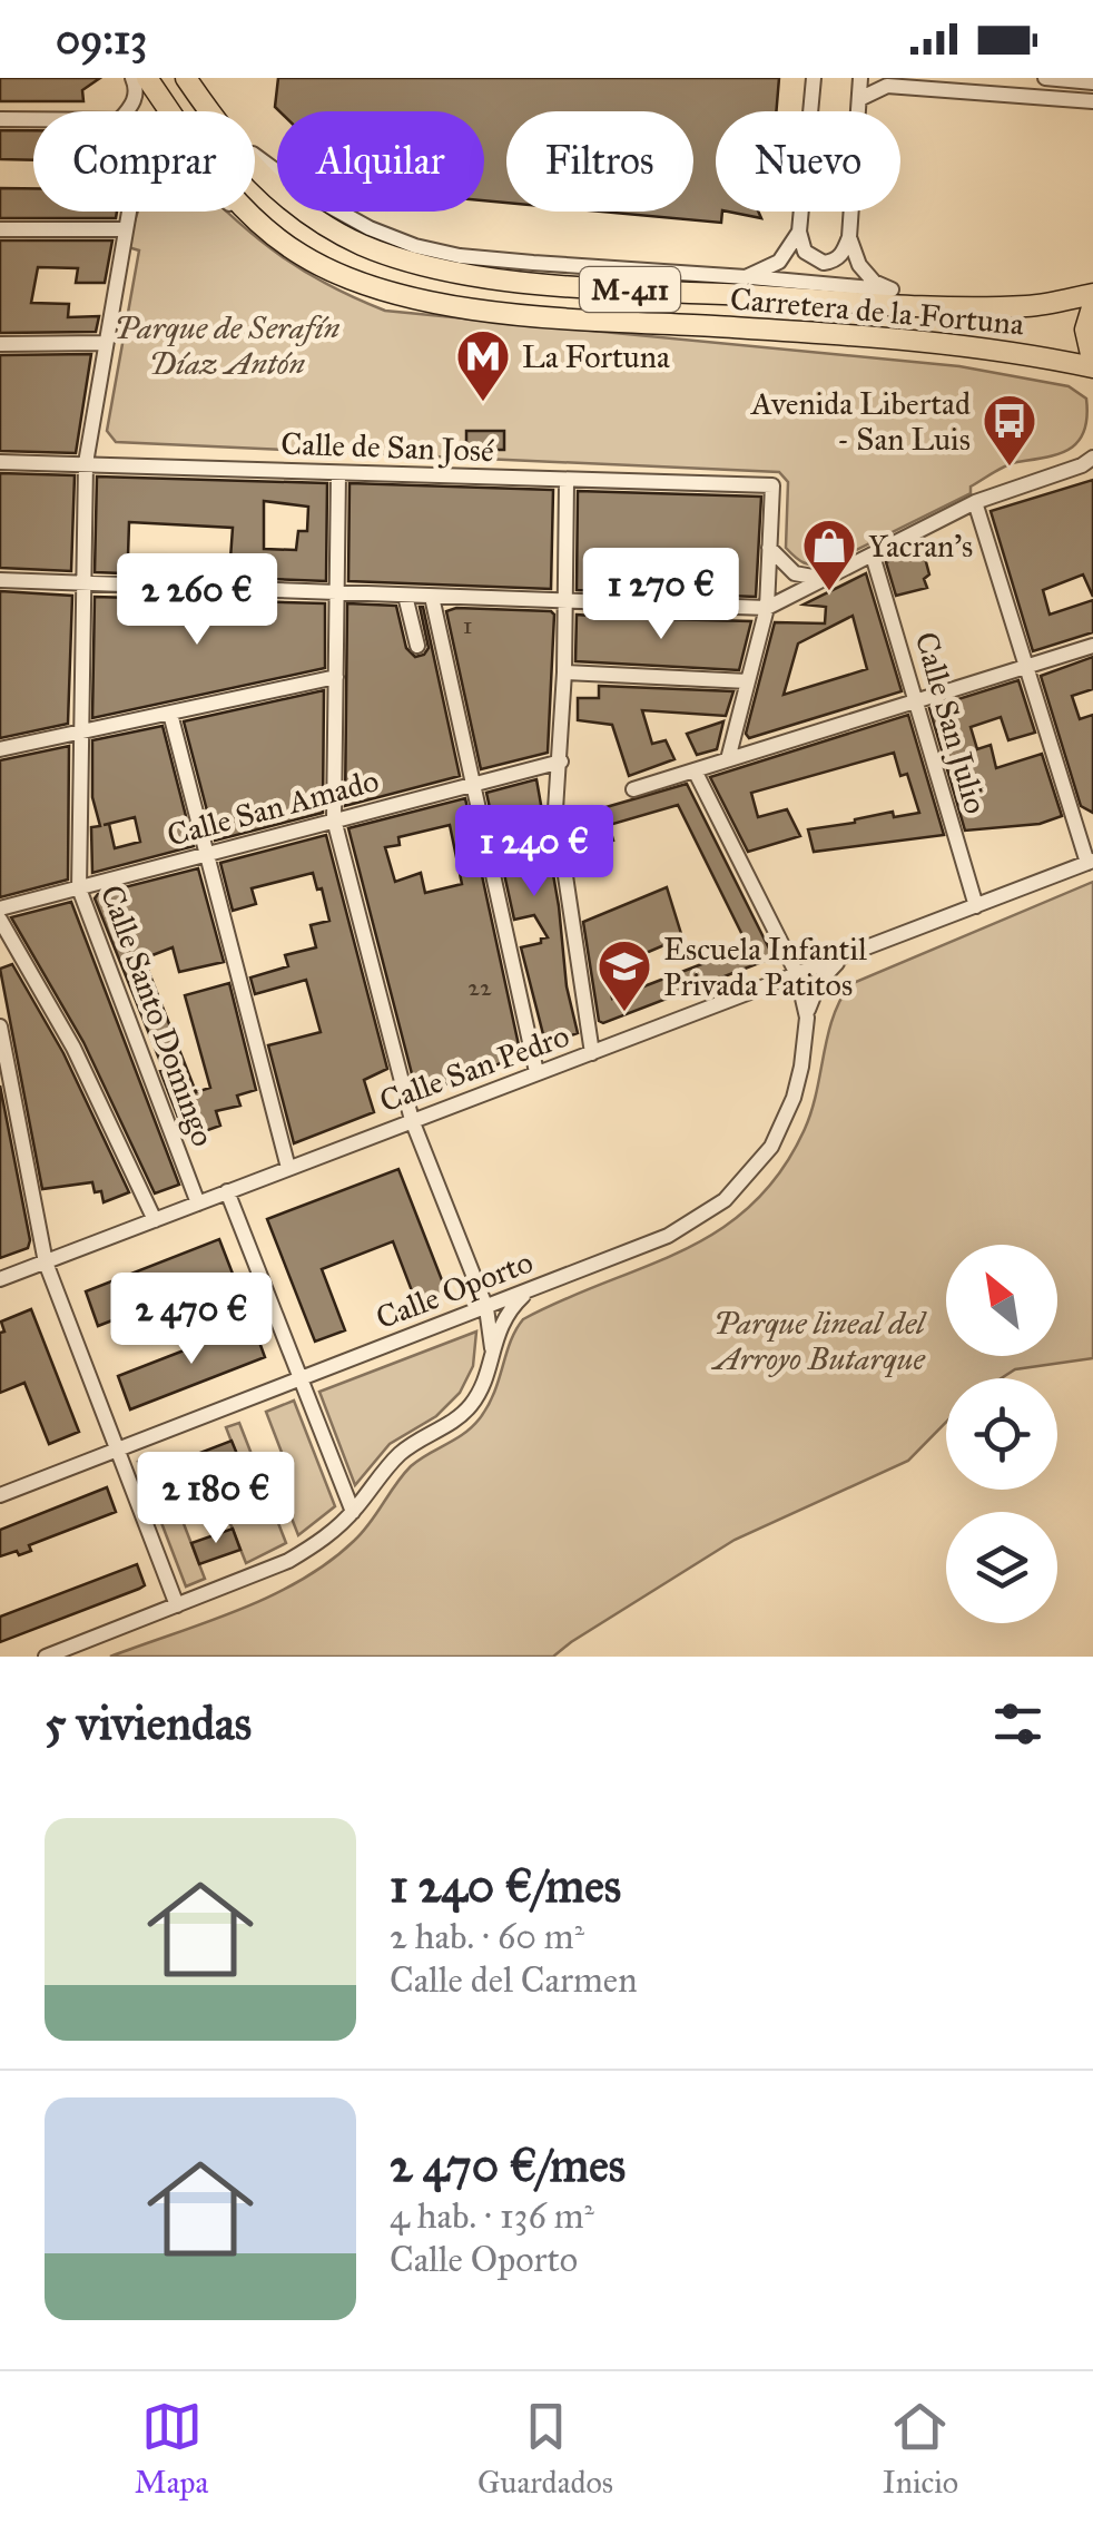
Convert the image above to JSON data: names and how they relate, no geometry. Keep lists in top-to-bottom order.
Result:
{
  "streets": {
    "main road": ["M-411", "Carretera de la Fortuna"],
    "street": [
      "Calle de San José",
      "Calle San Julio",
      "Calle San Amado",
      "Calle Santo Domingo",
      "Calle San Pedro",
      "Calle Oporto"
    ]
  },
  "crossings": [
    ["Calle de San José", "Calle Santo Domingo"],
    ["Calle San Julio", "Calle San Pedro"],
    ["Calle San Amado", "Calle Santo Domingo"],
    ["Calle Santo Domingo", "Calle San Pedro"],
    ["Calle San Pedro", "Calle Oporto"]
  ],
  "parks": ["Parque de Serafín Díaz Antón", "Parque lineal del Arroyo Butarque"],
  "places": {
    "metro station": ["La Fortuna"],
    "bus stop": ["Avenida Libertad - San Luis"],
    "shop": ["Yacran's"],
    "school or university": ["Escuela Infantil Privada Patitos"]
  },
  "house_numbers": ["1", "22"],
  "north": "top left",
  "page": {
    "status": "09:13",
    "chip": [
      "Comprar",
      "Alquilar",
      "Filtros",
      "Nuevo"
    ],
    "price": [
      "1 270 €",
      "2 260 €",
      "1 240 €",
      "2 470 €",
      "2 180 €"
    ],
    "heading": "5 viviendas",
    "list": [
      {
        "name": "1 240 €/mes",
        "note": "2 hab. · 60 m² · Calle del Carmen"
      },
      {
        "name": "2 470 €/mes",
        "note": "4 hab. · 136 m² · Calle Oporto"
      }
    ],
    "tabs": ["Mapa", "Guardados", "Inicio"]
  }
}
